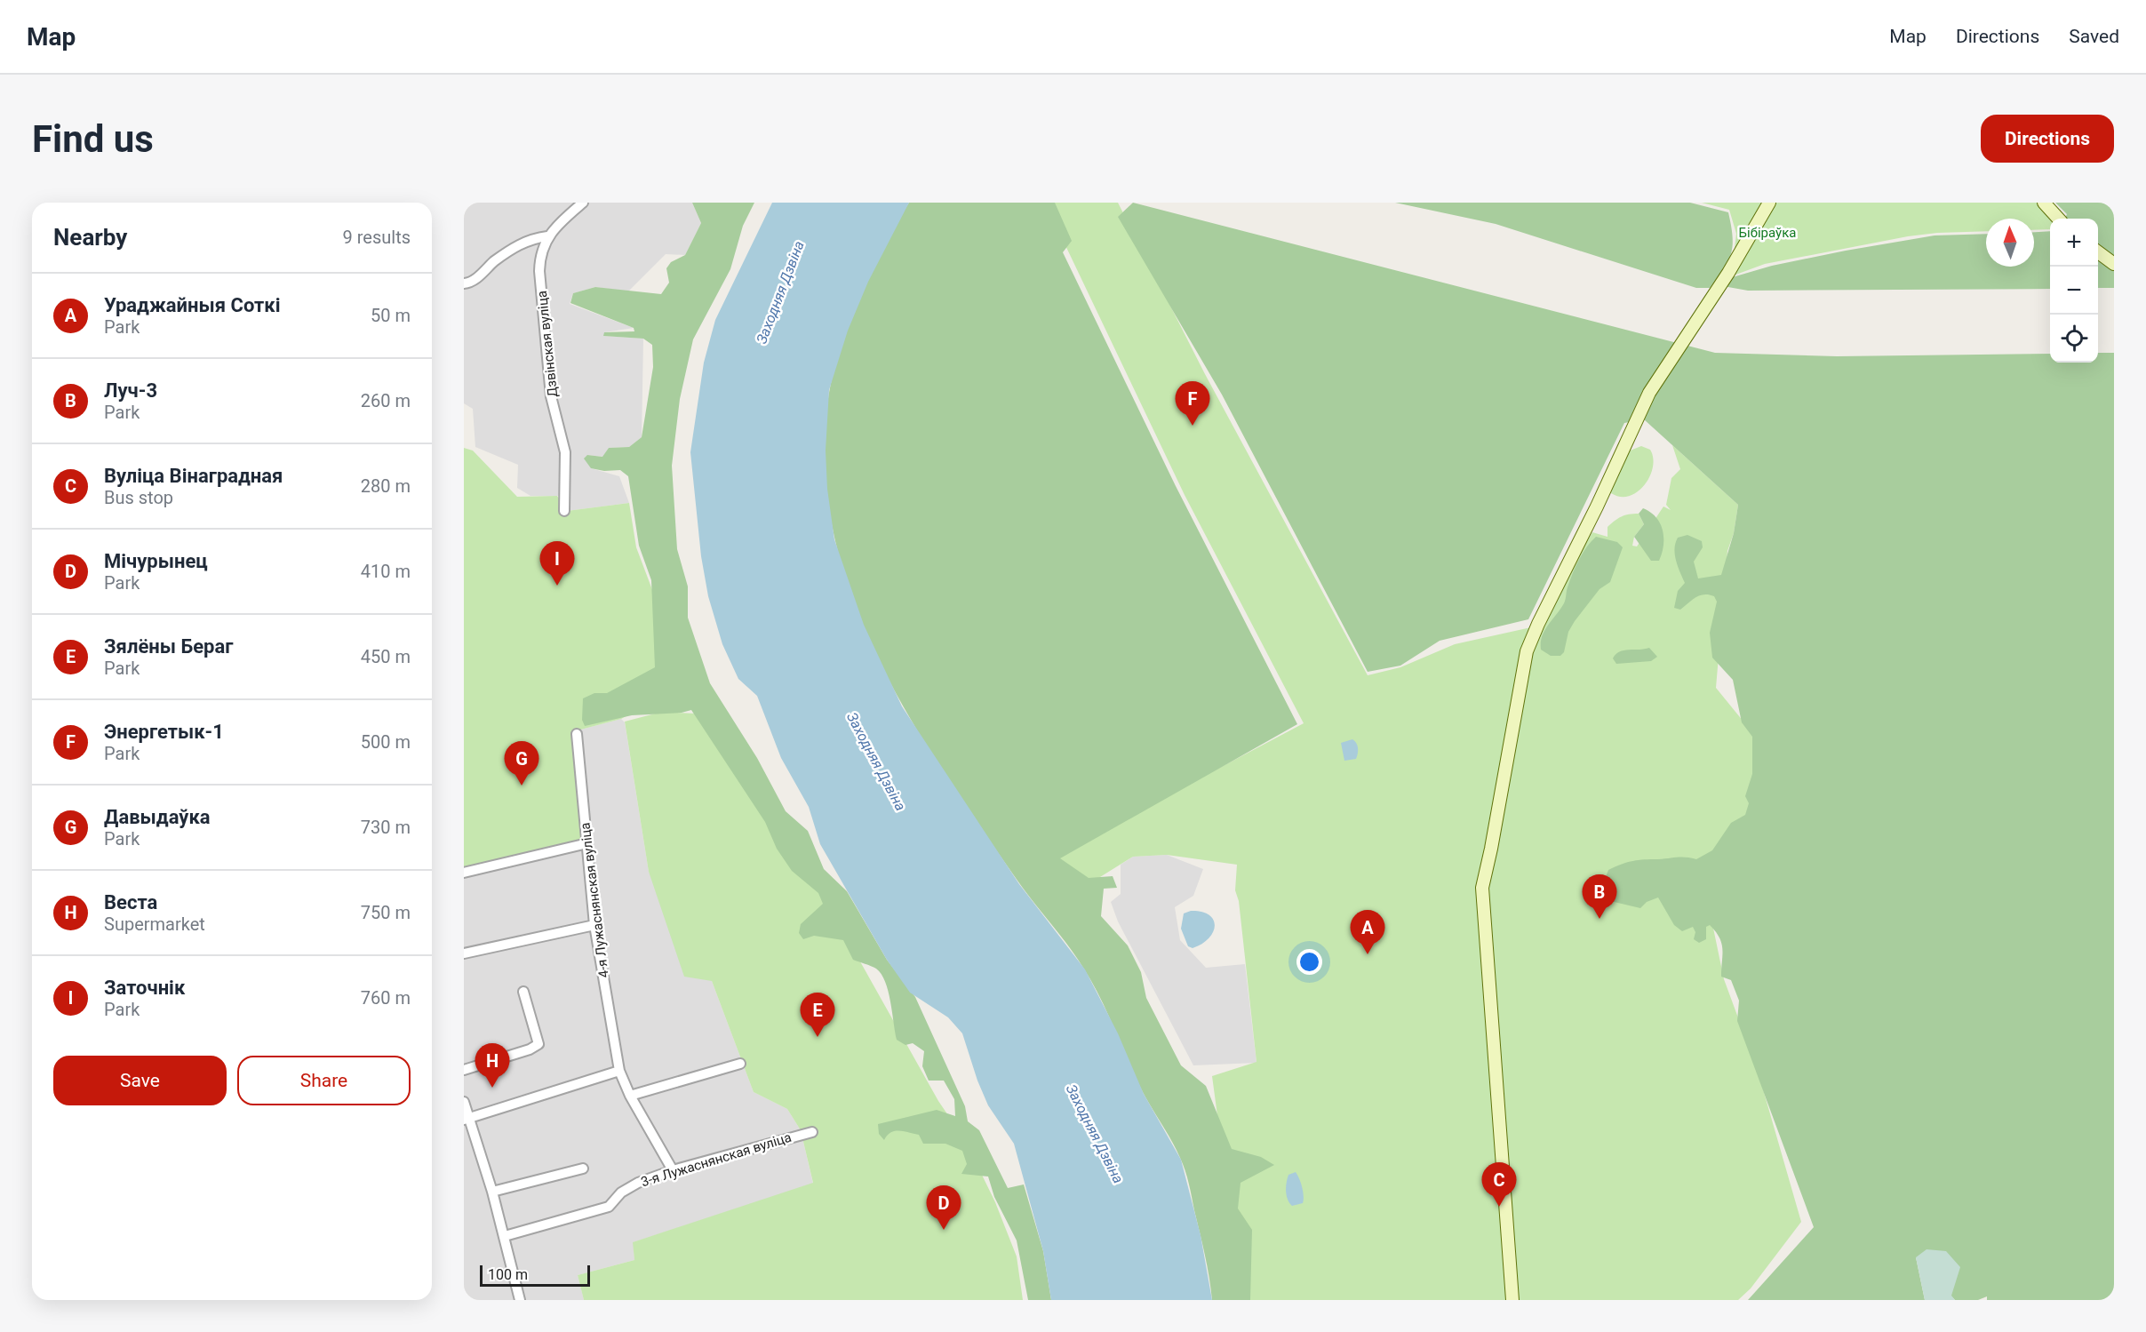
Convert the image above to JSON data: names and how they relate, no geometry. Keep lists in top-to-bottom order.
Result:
{
  "streets": {
    "street": ["Дзвінская вуліца", "4-я Лужаснянская вуліца", "3-я Лужаснянская вуліца"]
  },
  "crossings": [
    ["4-я Лужаснянская вуліца", "3-я Лужаснянская вуліца"]
  ],
  "water": ["Заходняя Дзвіна"],
  "parks": ["Бібіраўка"],
  "scale_bar": "100 m",
  "north": "top",
  "page": {
    "header": "Map",
    "nav": ["Map", "Directions", "Saved"],
    "buttons": [
      "Directions",
      ["Save", "Share"]
    ],
    "title": "Find us",
    "heading": ["Nearby", "9 results"],
    "map_buttons": ["+", "−"],
    "list": [
      {
        "mark": "A",
        "name": "Ураджайныя Соткі",
        "note": "Park",
        "value": "50 m"
      },
      {
        "mark": "B",
        "name": "Луч-3",
        "note": "Park",
        "value": "260 m"
      },
      {
        "mark": "C",
        "name": "Вуліца Вінаградная",
        "note": "Bus stop",
        "value": "280 m"
      },
      {
        "mark": "D",
        "name": "Мічурынец",
        "note": "Park",
        "value": "410 m"
      },
      {
        "mark": "E",
        "name": "Зялёны Бераг",
        "note": "Park",
        "value": "450 m"
      },
      {
        "mark": "F",
        "name": "Энергетык-1",
        "note": "Park",
        "value": "500 m"
      },
      {
        "mark": "G",
        "name": "Давыдаўка",
        "note": "Park",
        "value": "730 m"
      },
      {
        "mark": "H",
        "name": "Веста",
        "note": "Supermarket",
        "value": "750 m"
      },
      {
        "mark": "I",
        "name": "Заточнік",
        "note": "Park",
        "value": "760 m"
      }
    ],
    "pins": [
      "F",
      "I",
      "G",
      "B",
      "A",
      "E",
      "H",
      "C",
      "D"
    ],
    "scale": "100 m"
  }
}
